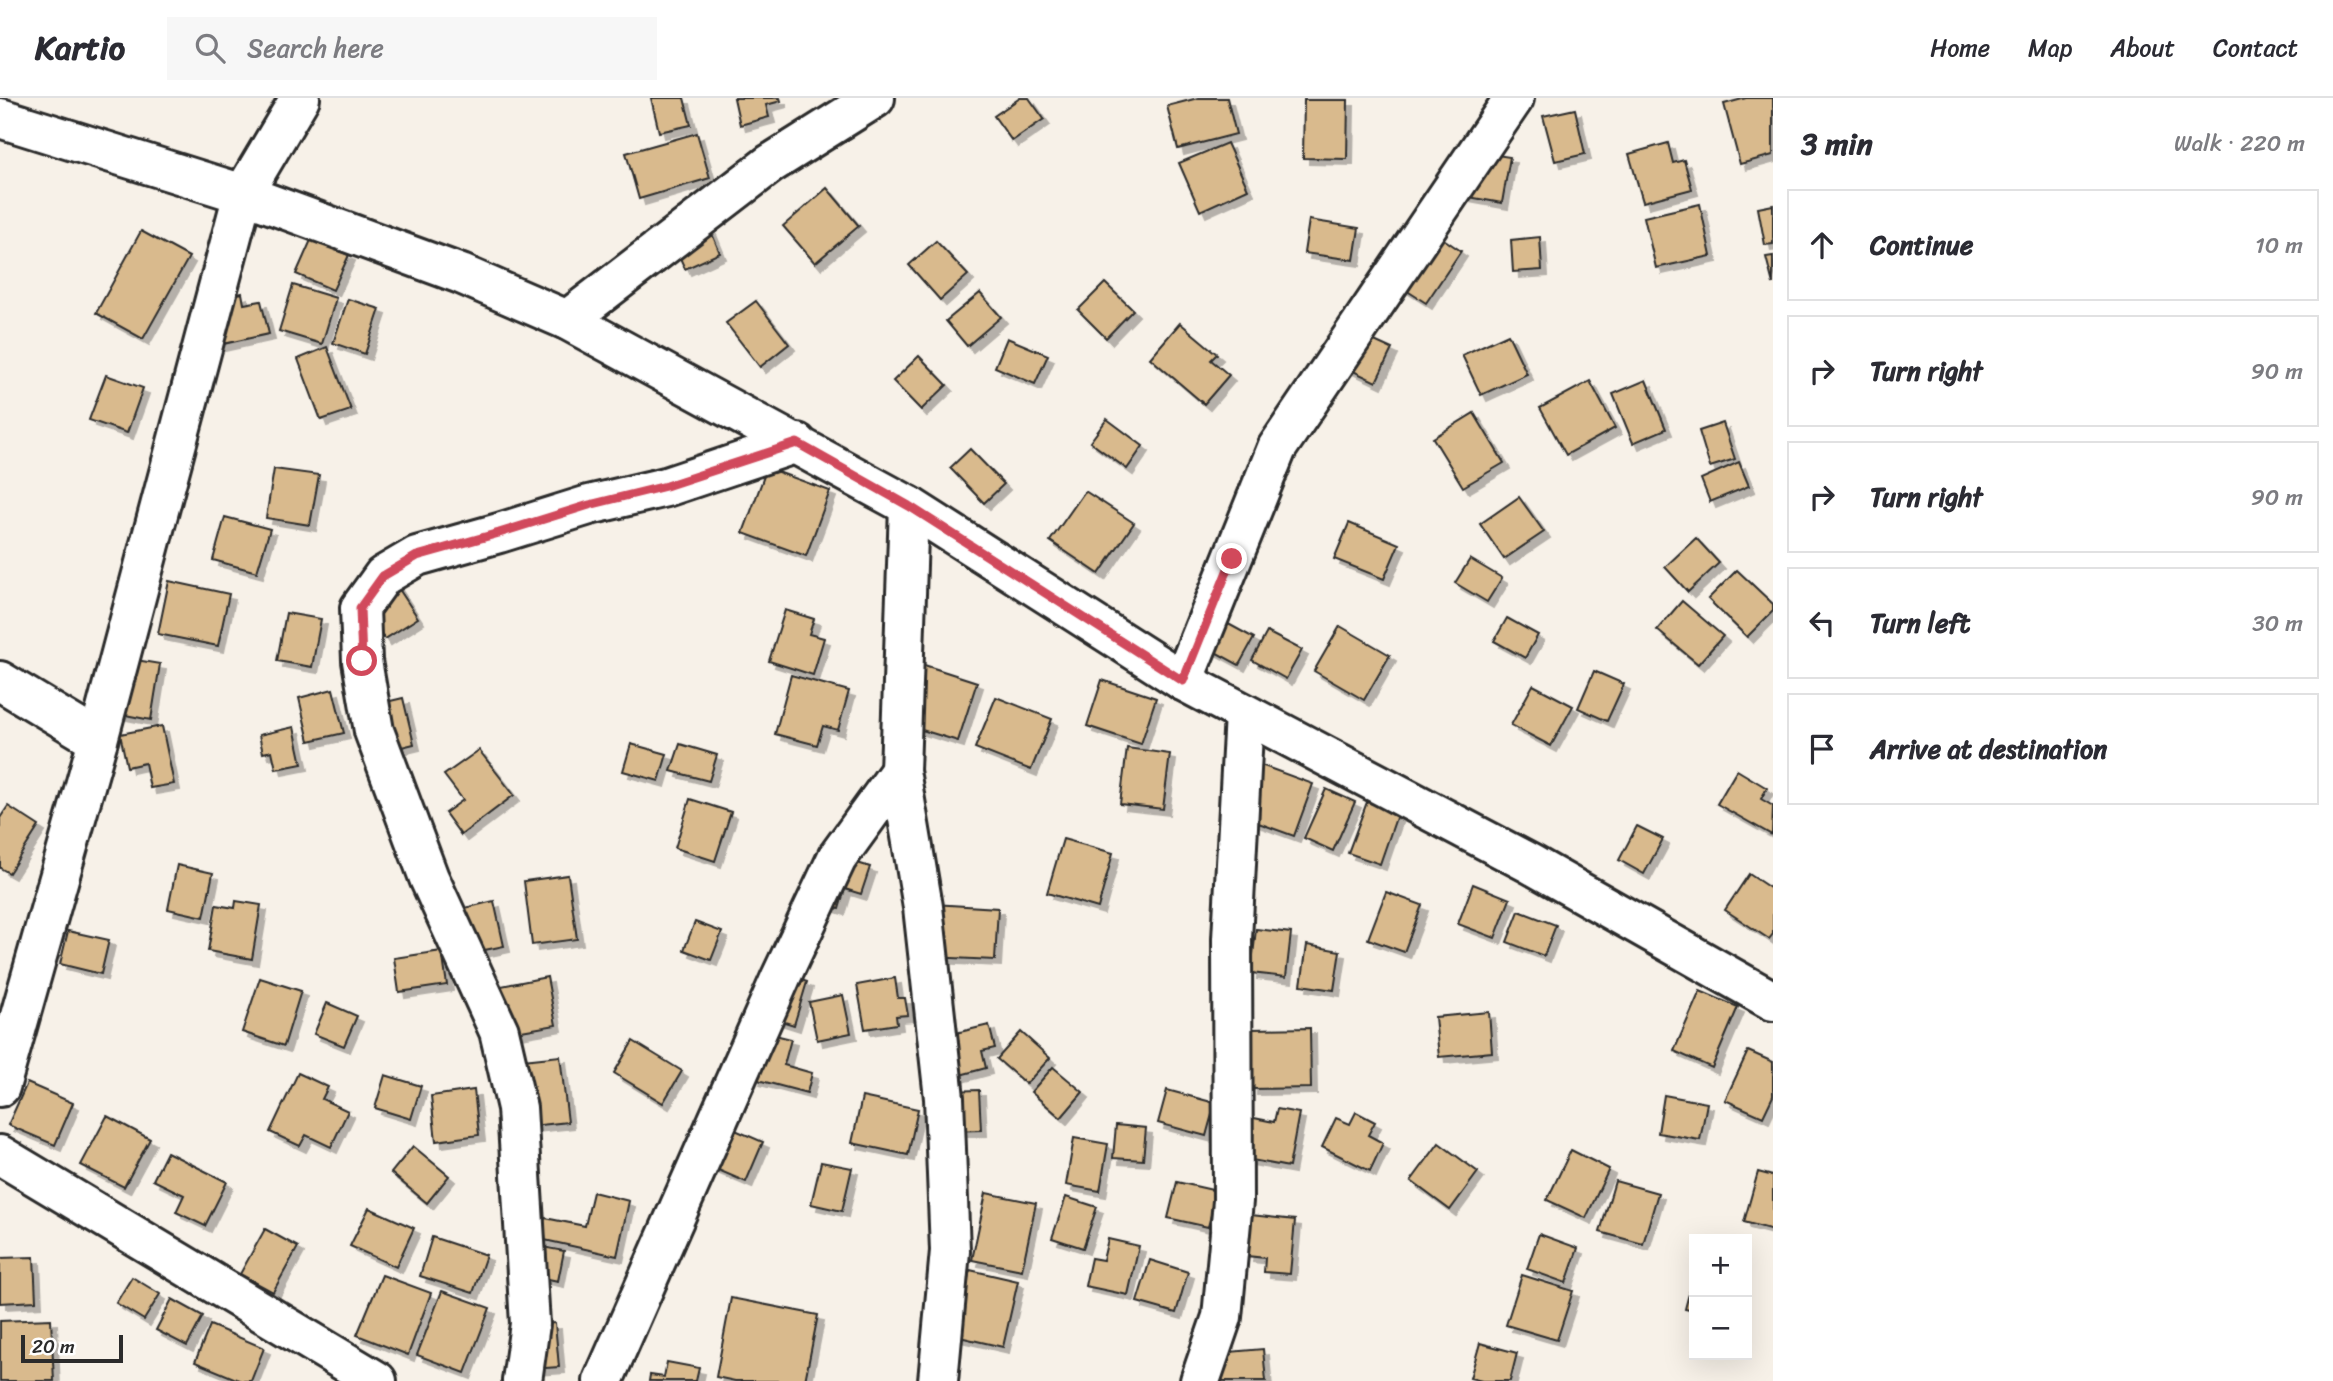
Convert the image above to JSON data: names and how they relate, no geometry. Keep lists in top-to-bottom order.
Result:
{
  "scale_bar": "20 m",
  "page": {
    "header": "Kartio",
    "search": "Search here",
    "nav": [
      "Home",
      "Map",
      "About",
      "Contact"
    ],
    "heading": ["3 min", "Walk · 220 m"],
    "list": [
      ["Continue", "10 m"],
      ["Turn right", "90 m"],
      ["Turn right", "90 m"],
      ["Turn left", "30 m"],
      "Arrive at destination"
    ],
    "map_buttons": ["+", "−"],
    "scale": "20 m"
  }
}
